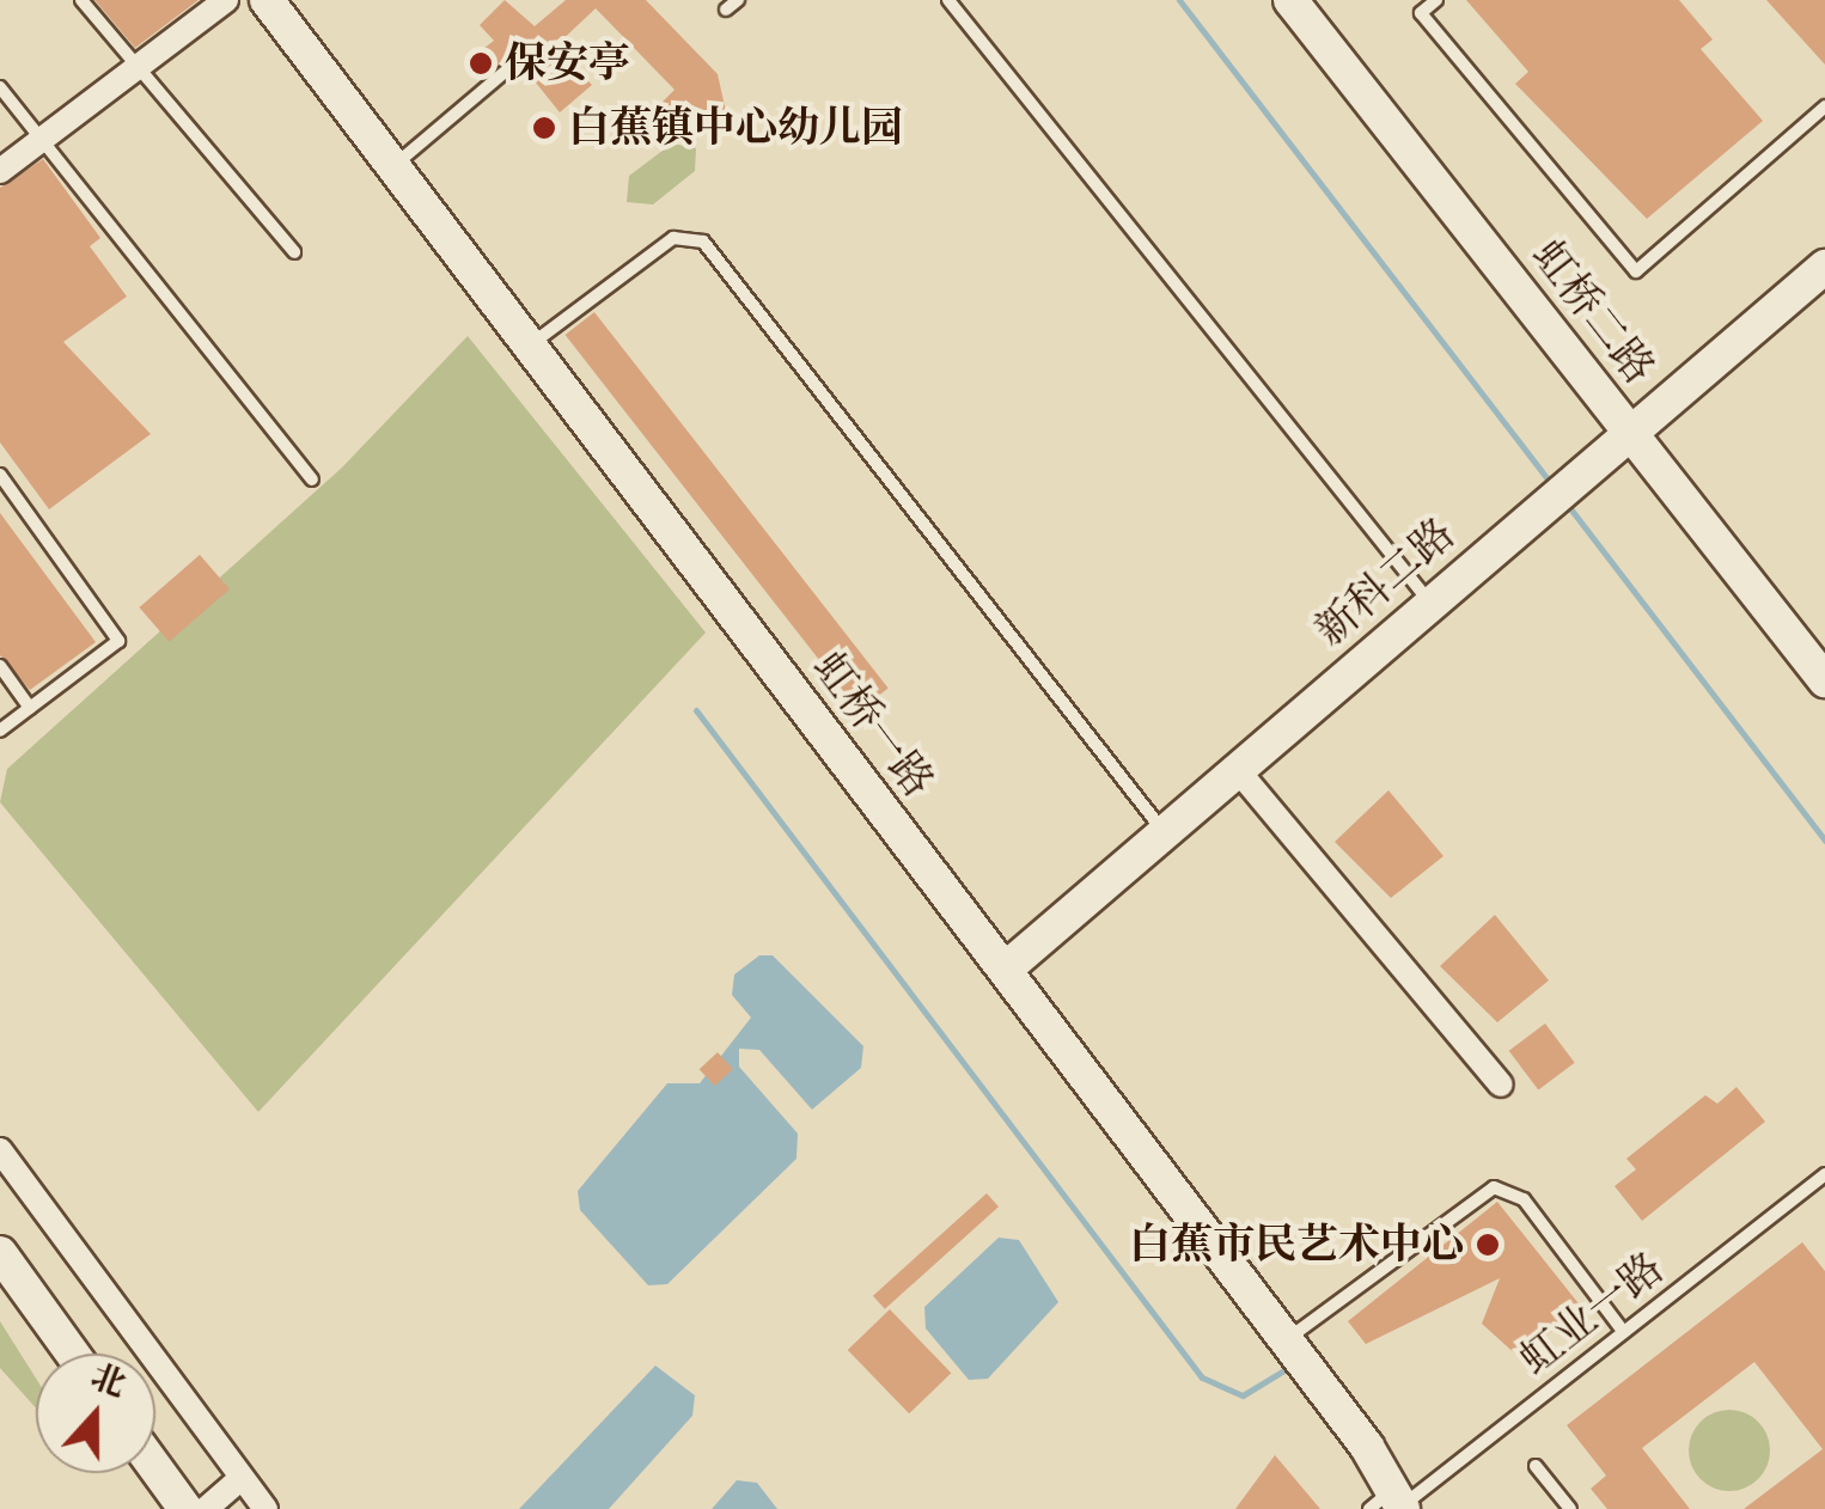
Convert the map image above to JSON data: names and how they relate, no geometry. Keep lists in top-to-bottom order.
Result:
{
  "streets": {
    "street": ["虹桥二路", "新科二路", "虹桥一路"],
    "lane": ["虹业一路"]
  },
  "crossings": [
    ["虹桥二路", "新科二路"],
    ["新科二路", "虹桥一路"],
    ["虹桥一路", "虹业一路"]
  ],
  "places": ["保安亭", "白蕉镇中心幼儿园", "白蕉市民艺术中心"],
  "north": "top"
}
